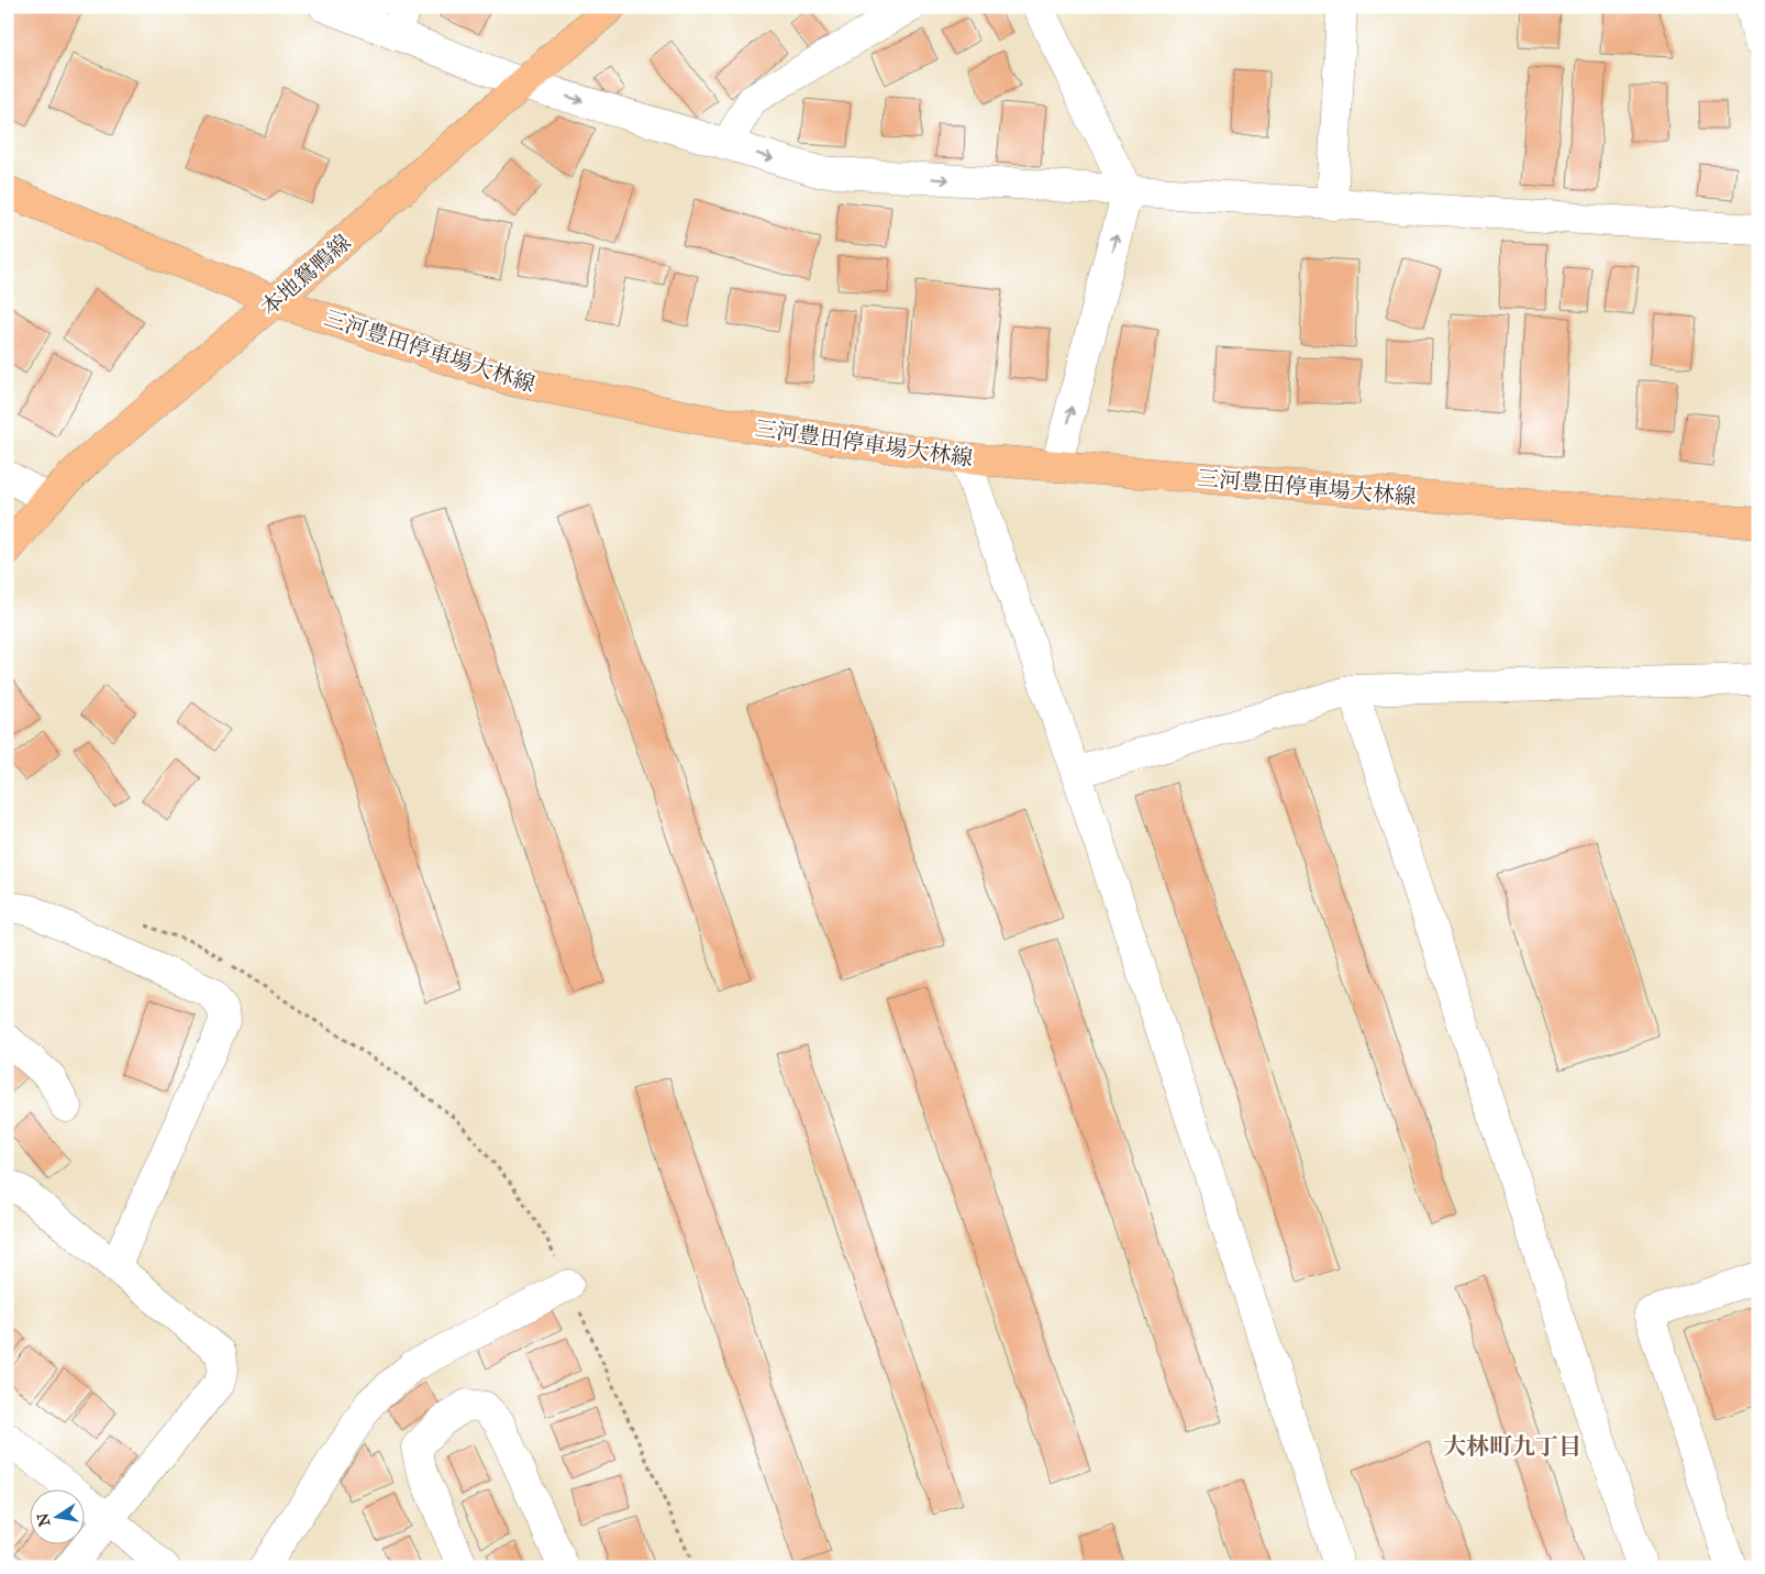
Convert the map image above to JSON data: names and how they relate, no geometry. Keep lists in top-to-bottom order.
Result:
{
  "streets": {
    "main road": ["本地鴛鴨線", "三河豊田停車場大林線"]
  },
  "crossings": [
    ["本地鴛鴨線", "三河豊田停車場大林線"]
  ],
  "districts": ["大林町九丁目"],
  "north": "left"
}
